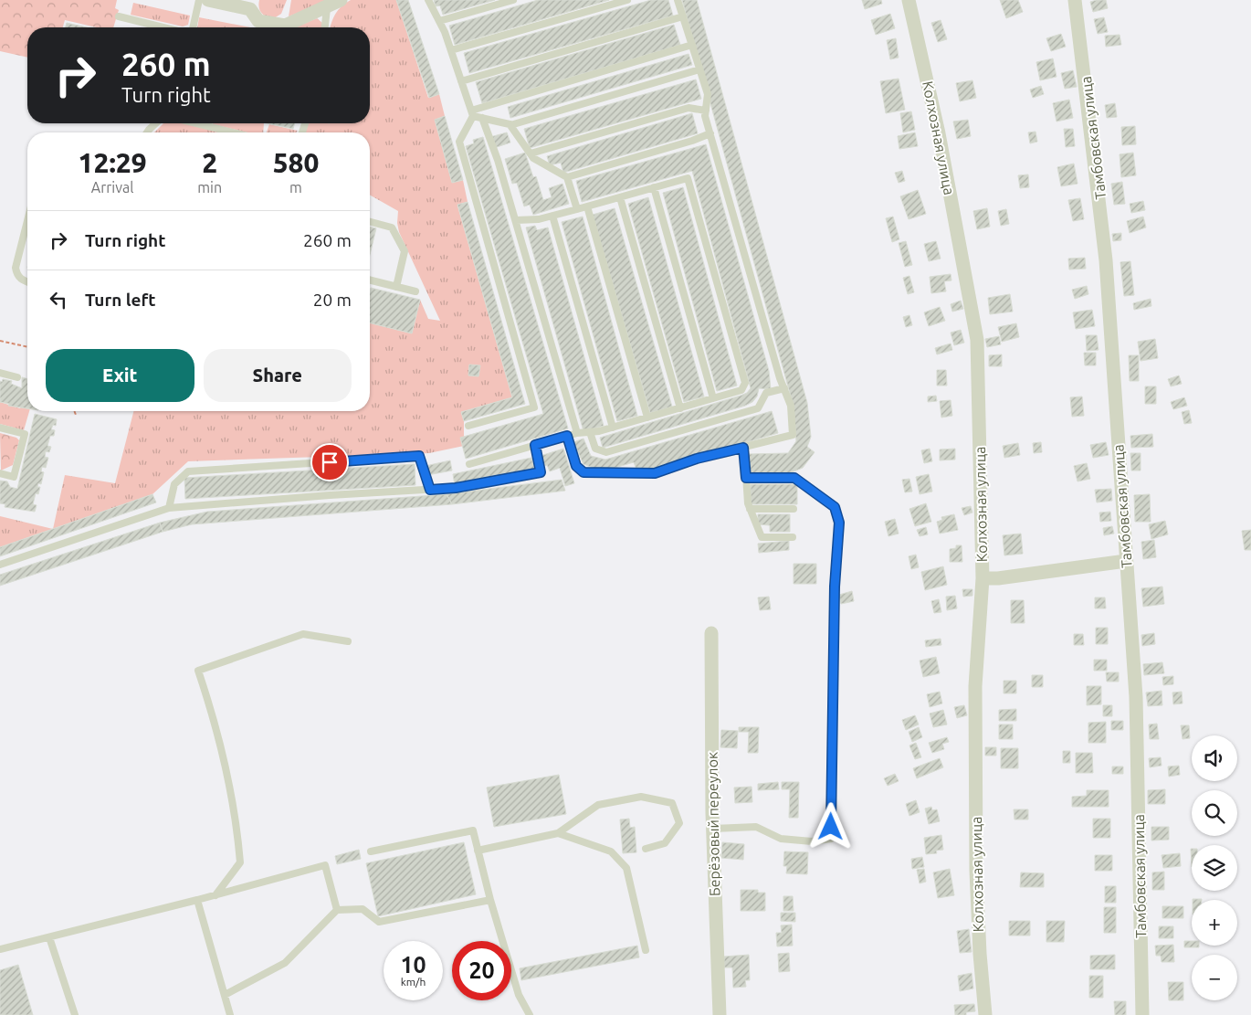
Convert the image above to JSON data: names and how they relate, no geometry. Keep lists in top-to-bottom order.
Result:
{
  "streets": {
    "street": ["Колхозная улица", "Тамбовская улица", "Берёзовый переулок"]
  },
  "page": {
    "turn": ["260 m", "Turn right"],
    "eta": [
      "12:29",
      "Arrival",
      "2",
      "min",
      "580",
      "m"
    ],
    "list": [
      {
        "name": "Turn right",
        "value": "260 m"
      },
      {
        "name": "Turn left",
        "value": "20 m"
      }
    ],
    "buttons": ["Exit", "Share"],
    "map_buttons": ["+", "−"],
    "speed": "10 km/h",
    "limit": "20"
  }
}
